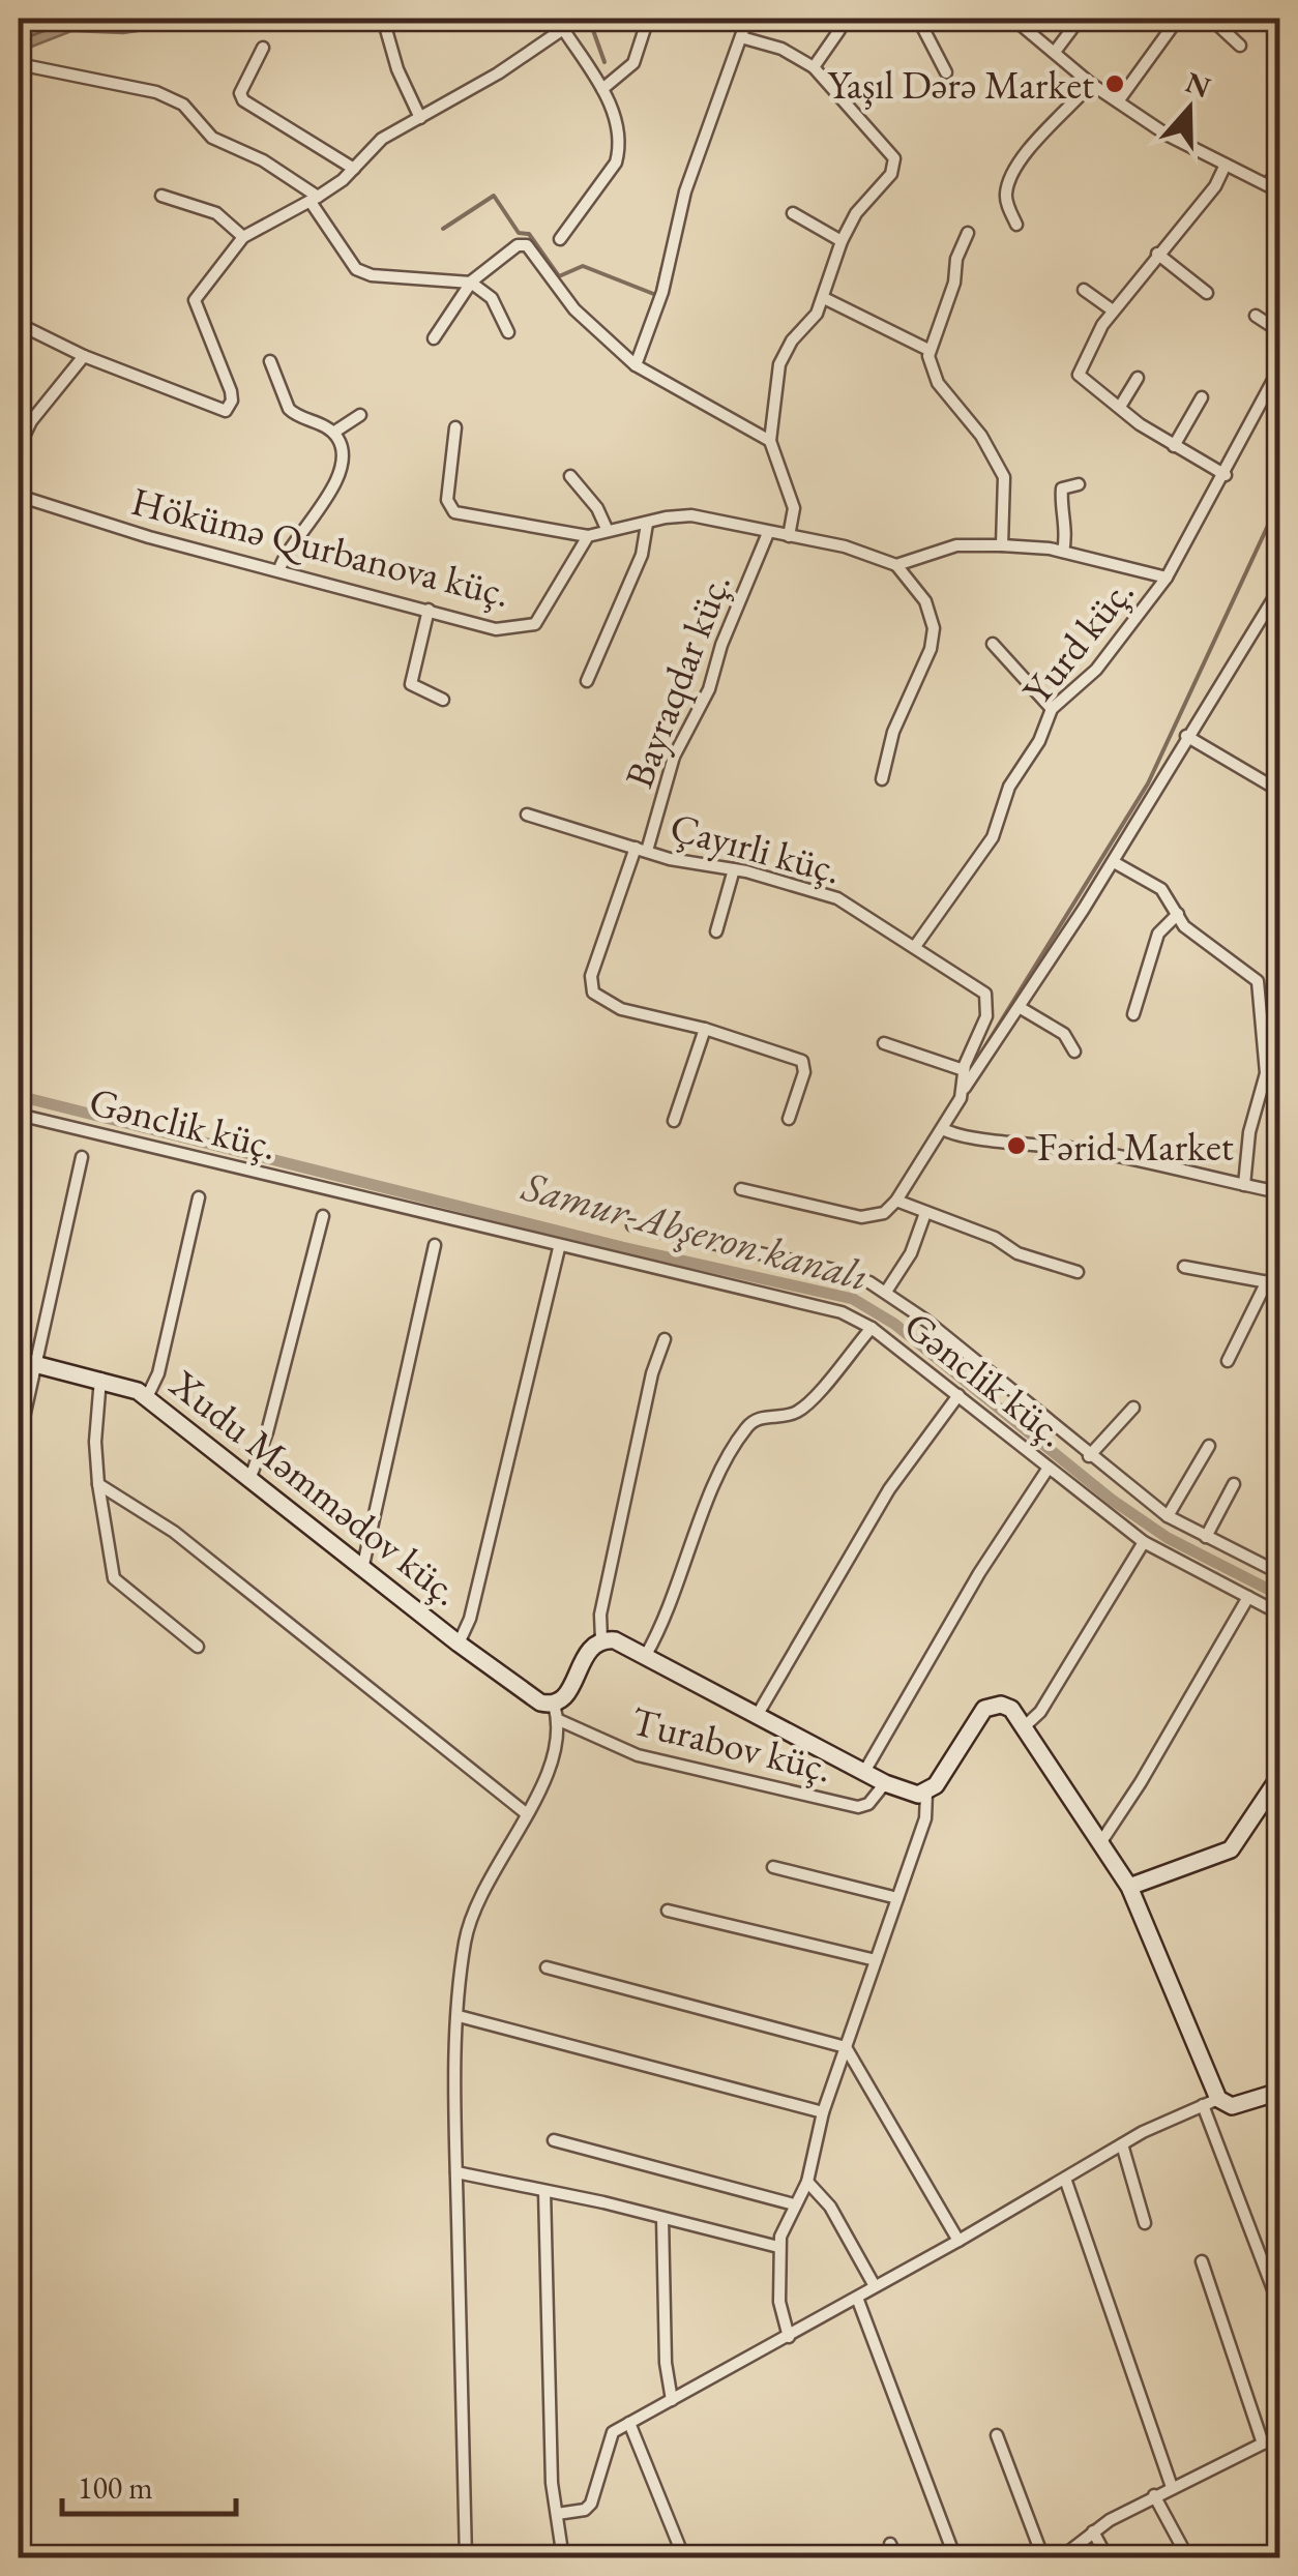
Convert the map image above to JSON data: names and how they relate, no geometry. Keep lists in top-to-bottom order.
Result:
{
  "streets": {
    "street": [
      "Hökümə Qurbanova küç.",
      "Yurd küç.",
      "Bayraqdar küç.",
      "Çayırli küç.",
      "Gənclik küç.",
      "Xudu Məmmədov küç.",
      "Turabov küç."
    ]
  },
  "crossings": [
    ["Yurd küç.", "Çayırli küç."],
    ["Bayraqdar küç.", "Çayırli küç."],
    ["Xudu Məmmədov küç.", "Turabov küç."]
  ],
  "water": ["Samur-Abşeron kanalı"],
  "places": ["Yaşıl Dərə Market", "Fərid Market"],
  "scale_bar": "100 m",
  "north": "top"
}
